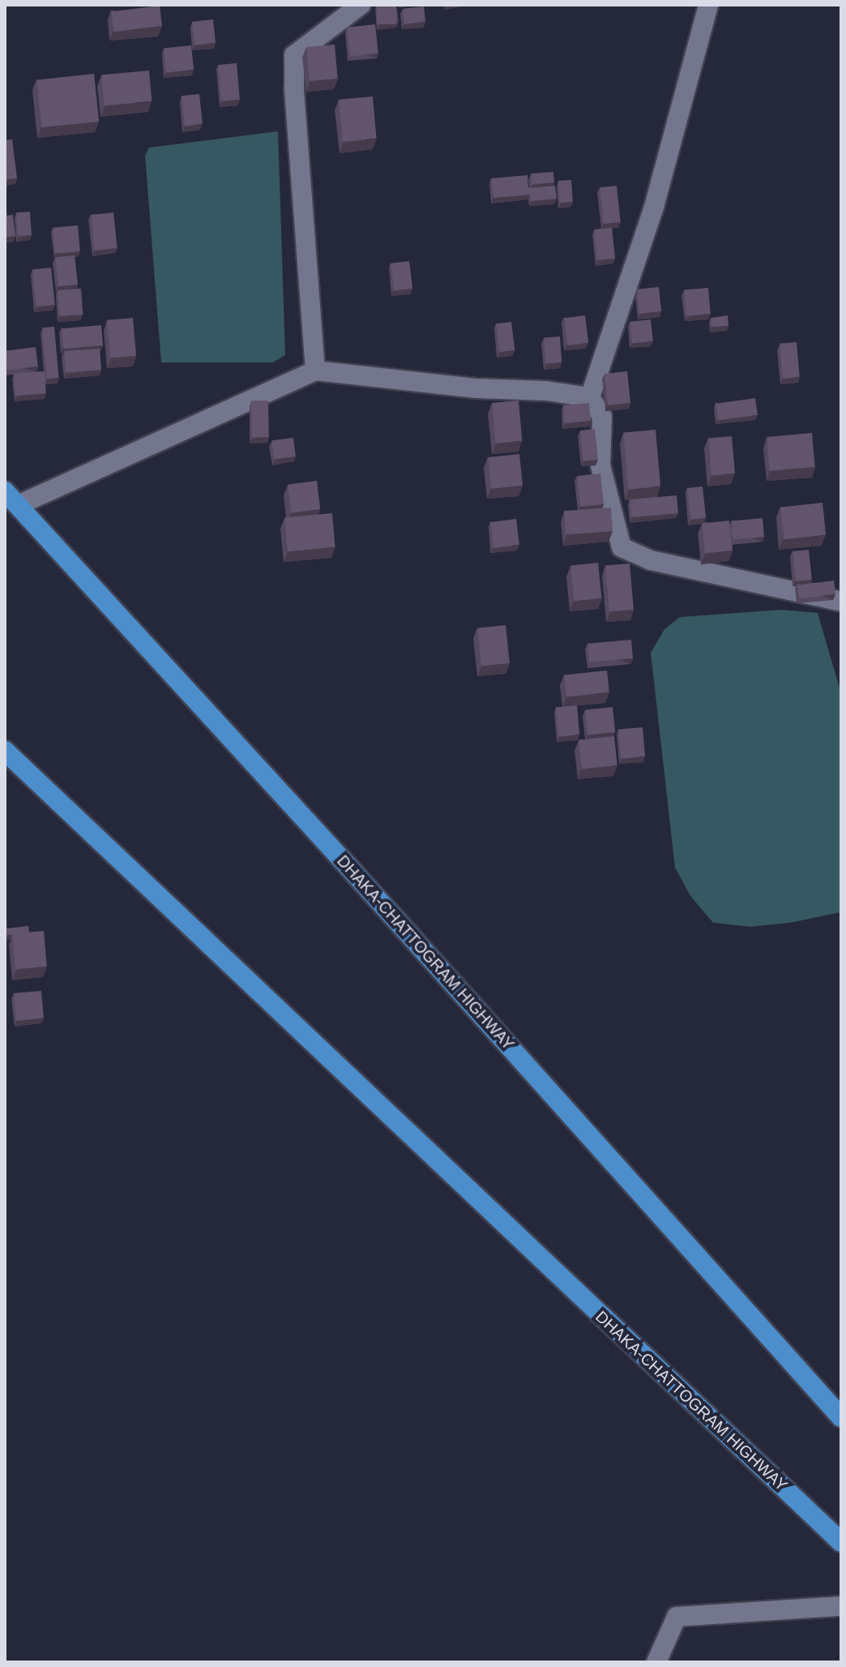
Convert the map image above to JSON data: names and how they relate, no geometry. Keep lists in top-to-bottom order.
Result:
{
  "streets": {
    "highway": ["DHAKA-CHATTOGRAM HIGHWAY"]
  }
}
